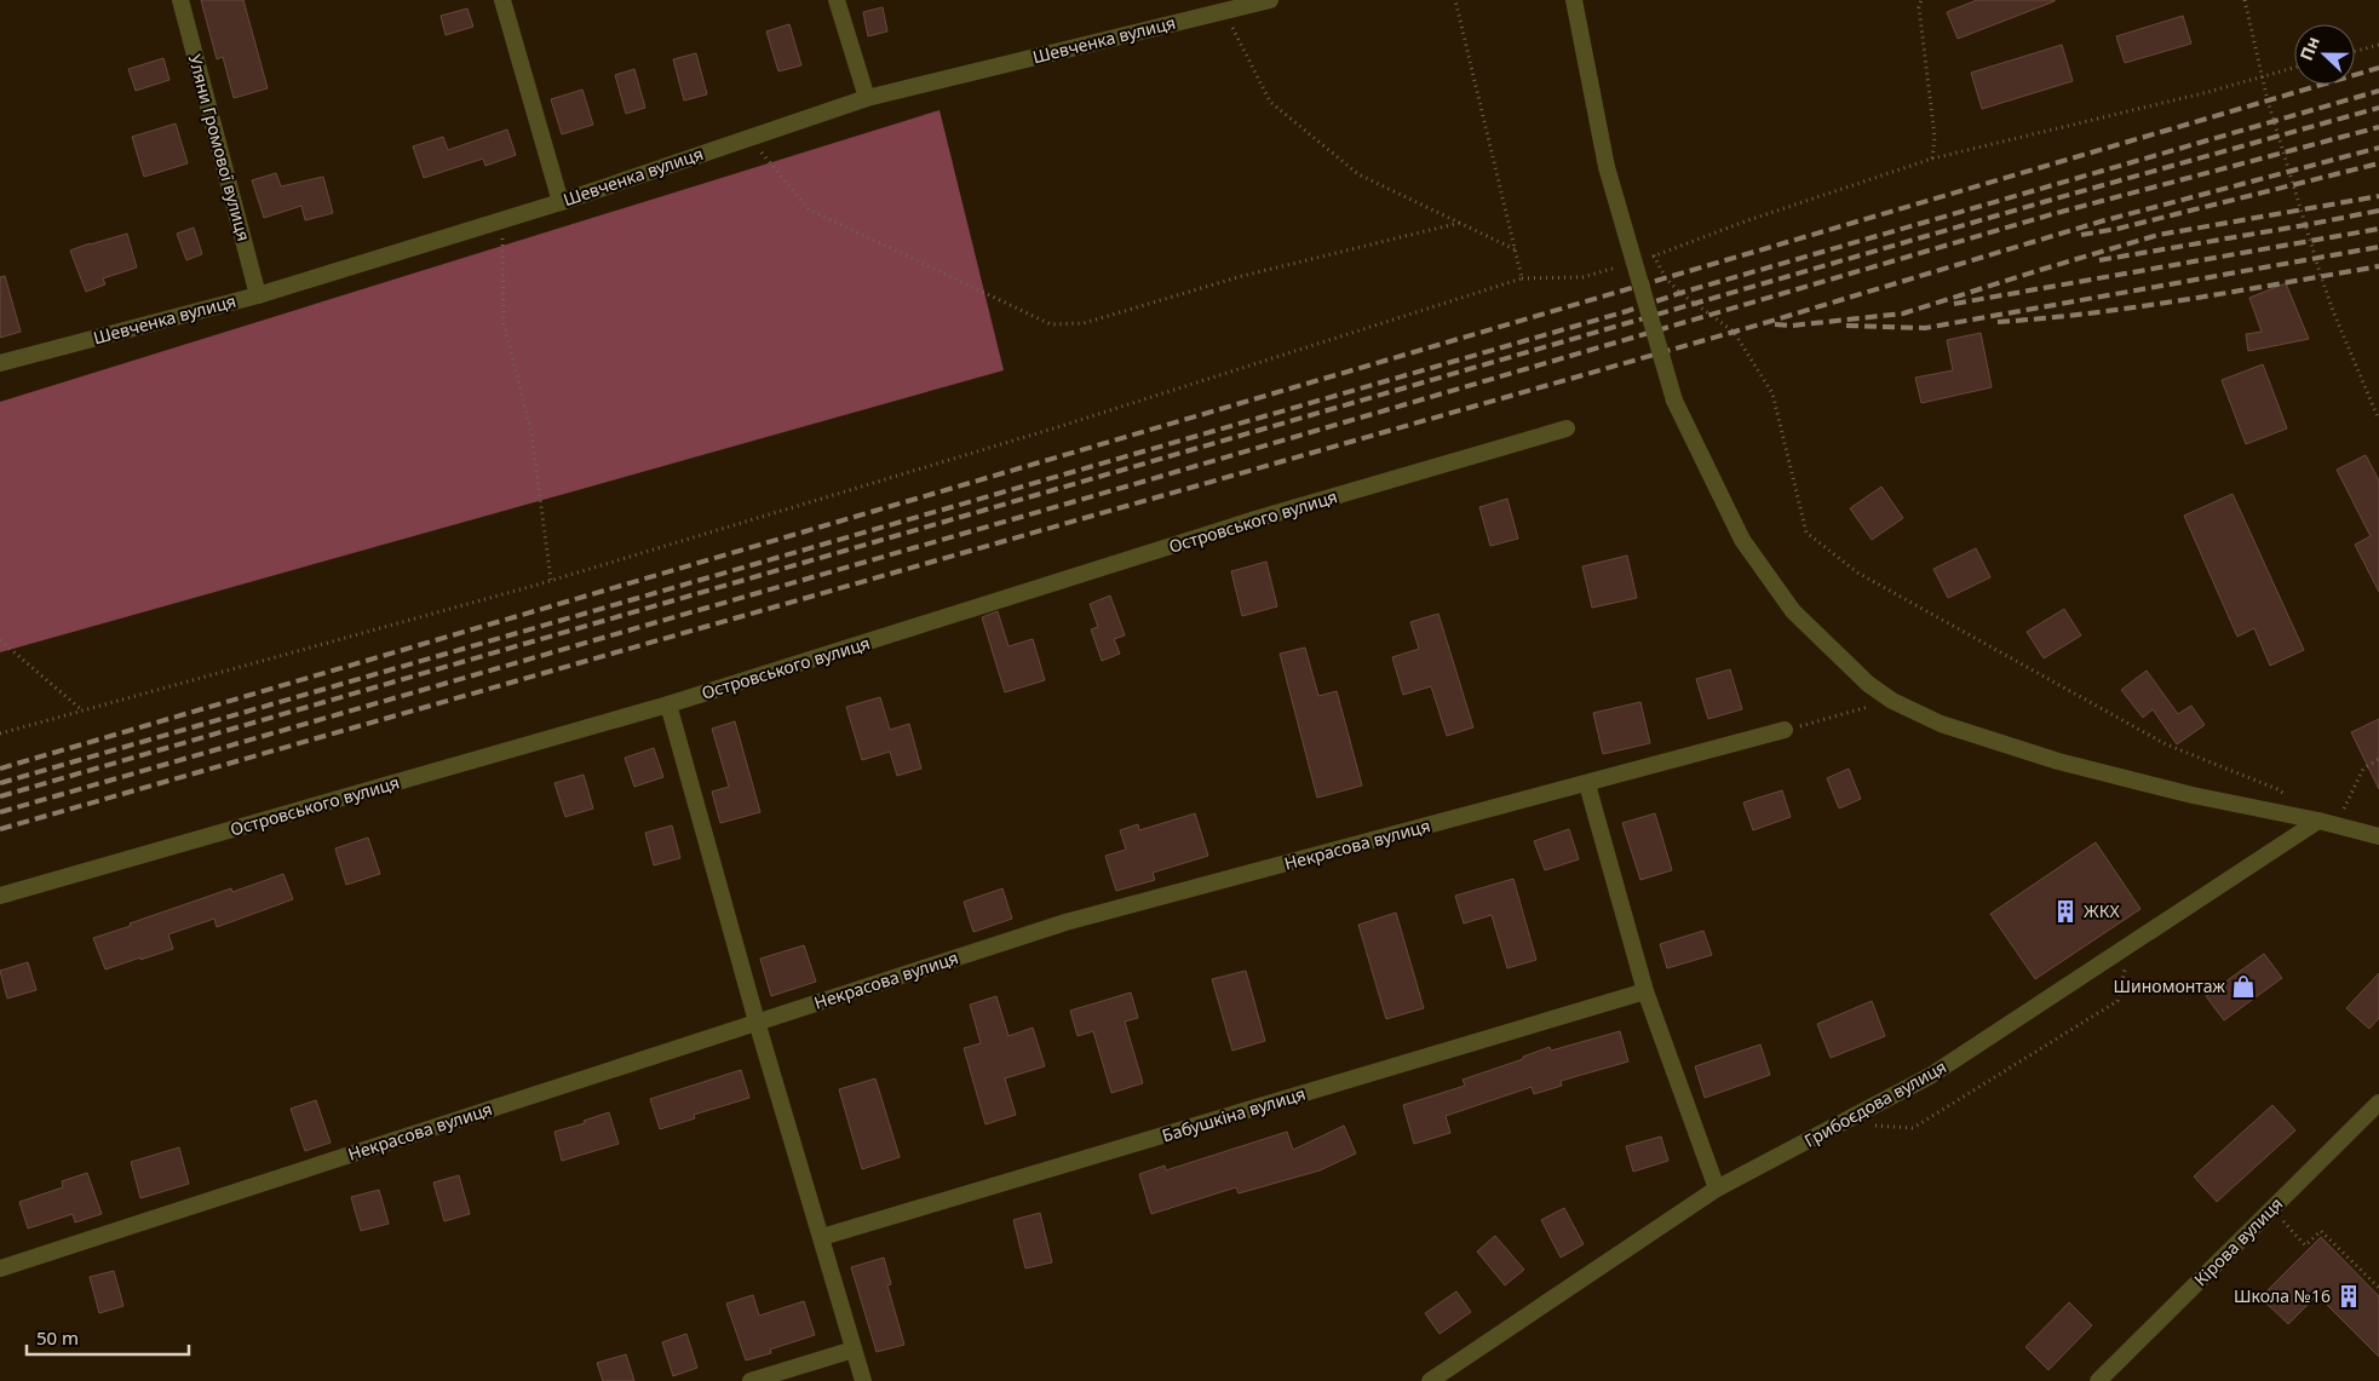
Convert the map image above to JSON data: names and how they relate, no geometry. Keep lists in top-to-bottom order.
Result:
{
  "streets": {
    "street": [
      "Шевченка вулиця",
      "Уляни Громової вулиця",
      "Островського вулиця",
      "Некрасова вулиця",
      "Грибоєдова вулиця",
      "Бабушкіна вулиця",
      "Кірова вулиця"
    ]
  },
  "crossings": [
    ["Шевченка вулиця", "Уляни Громової вулиця"]
  ],
  "places": {
    "building": ["ЖКХ", "Школа №16"],
    "shop": ["Шиномонтаж"]
  },
  "scale_bar": "50 m",
  "north": "left"
}
